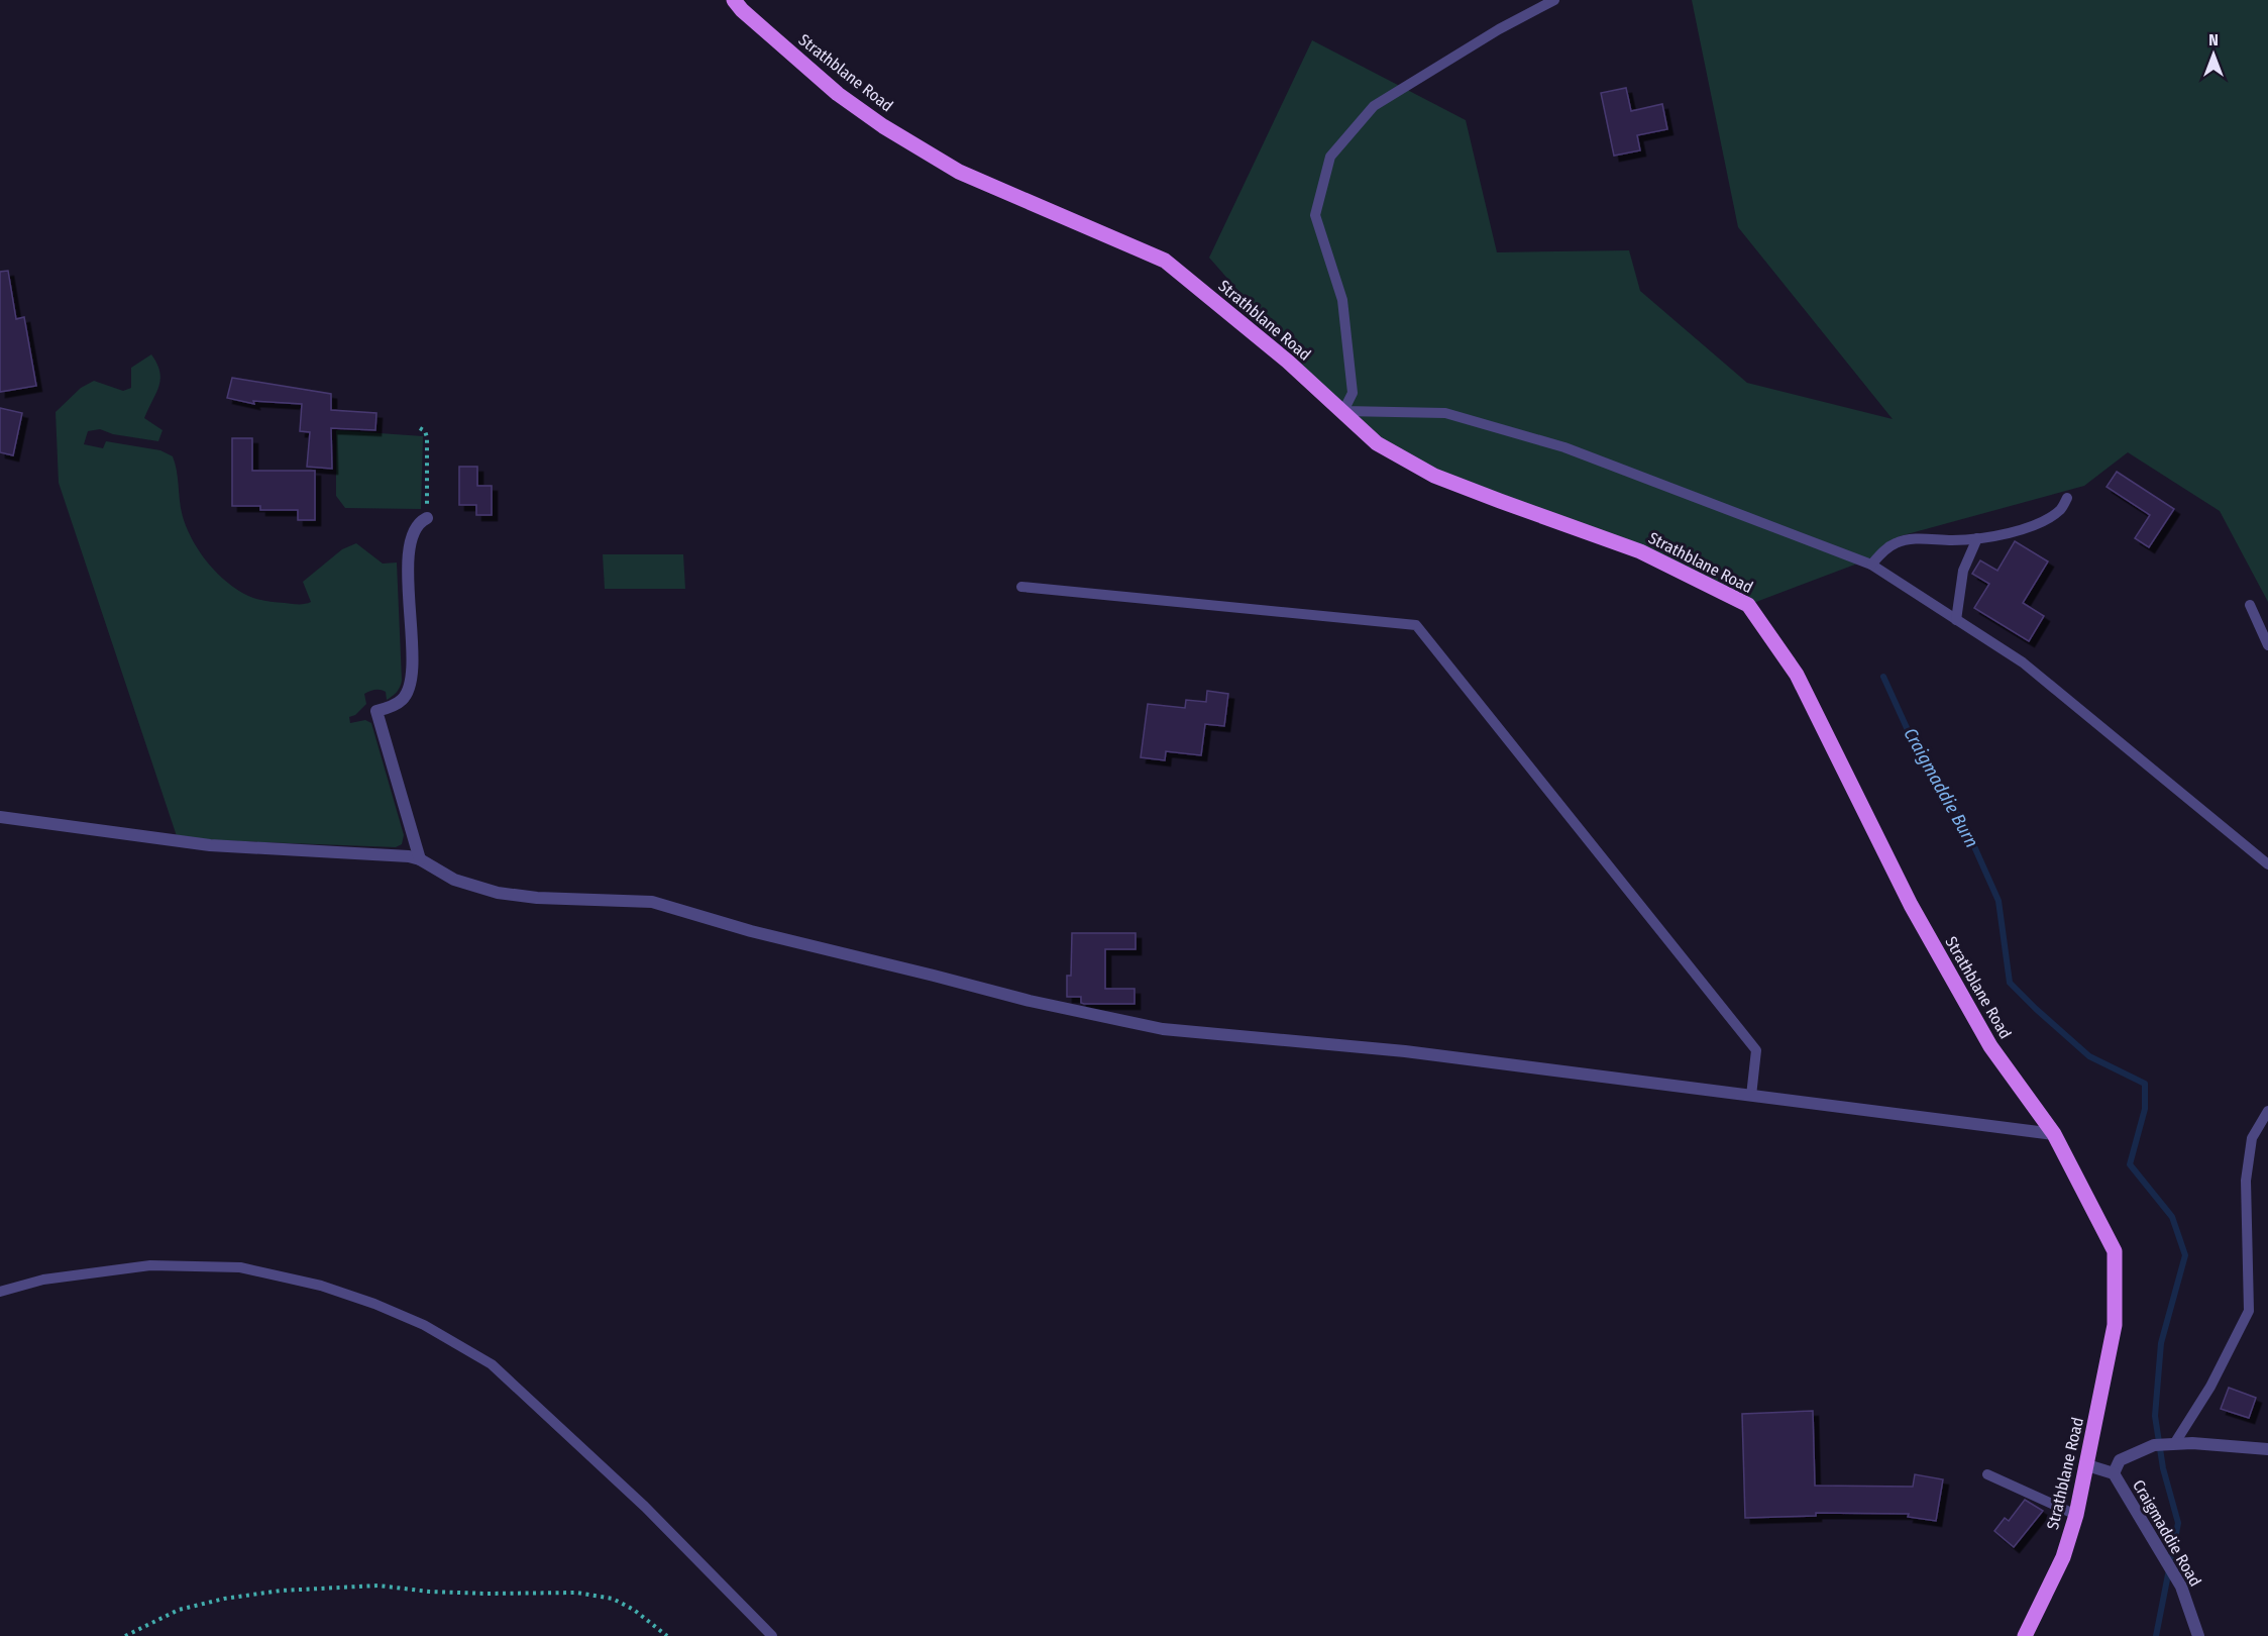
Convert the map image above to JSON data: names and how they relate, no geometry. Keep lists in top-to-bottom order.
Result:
{
  "streets": {
    "main road": ["Strathblane Road"],
    "street": ["Craigmaddie Road"]
  },
  "crossings": [
    ["Strathblane Road", "Craigmaddie Road"]
  ],
  "water": ["Craigmaddie Burn"],
  "north": "top"
}
